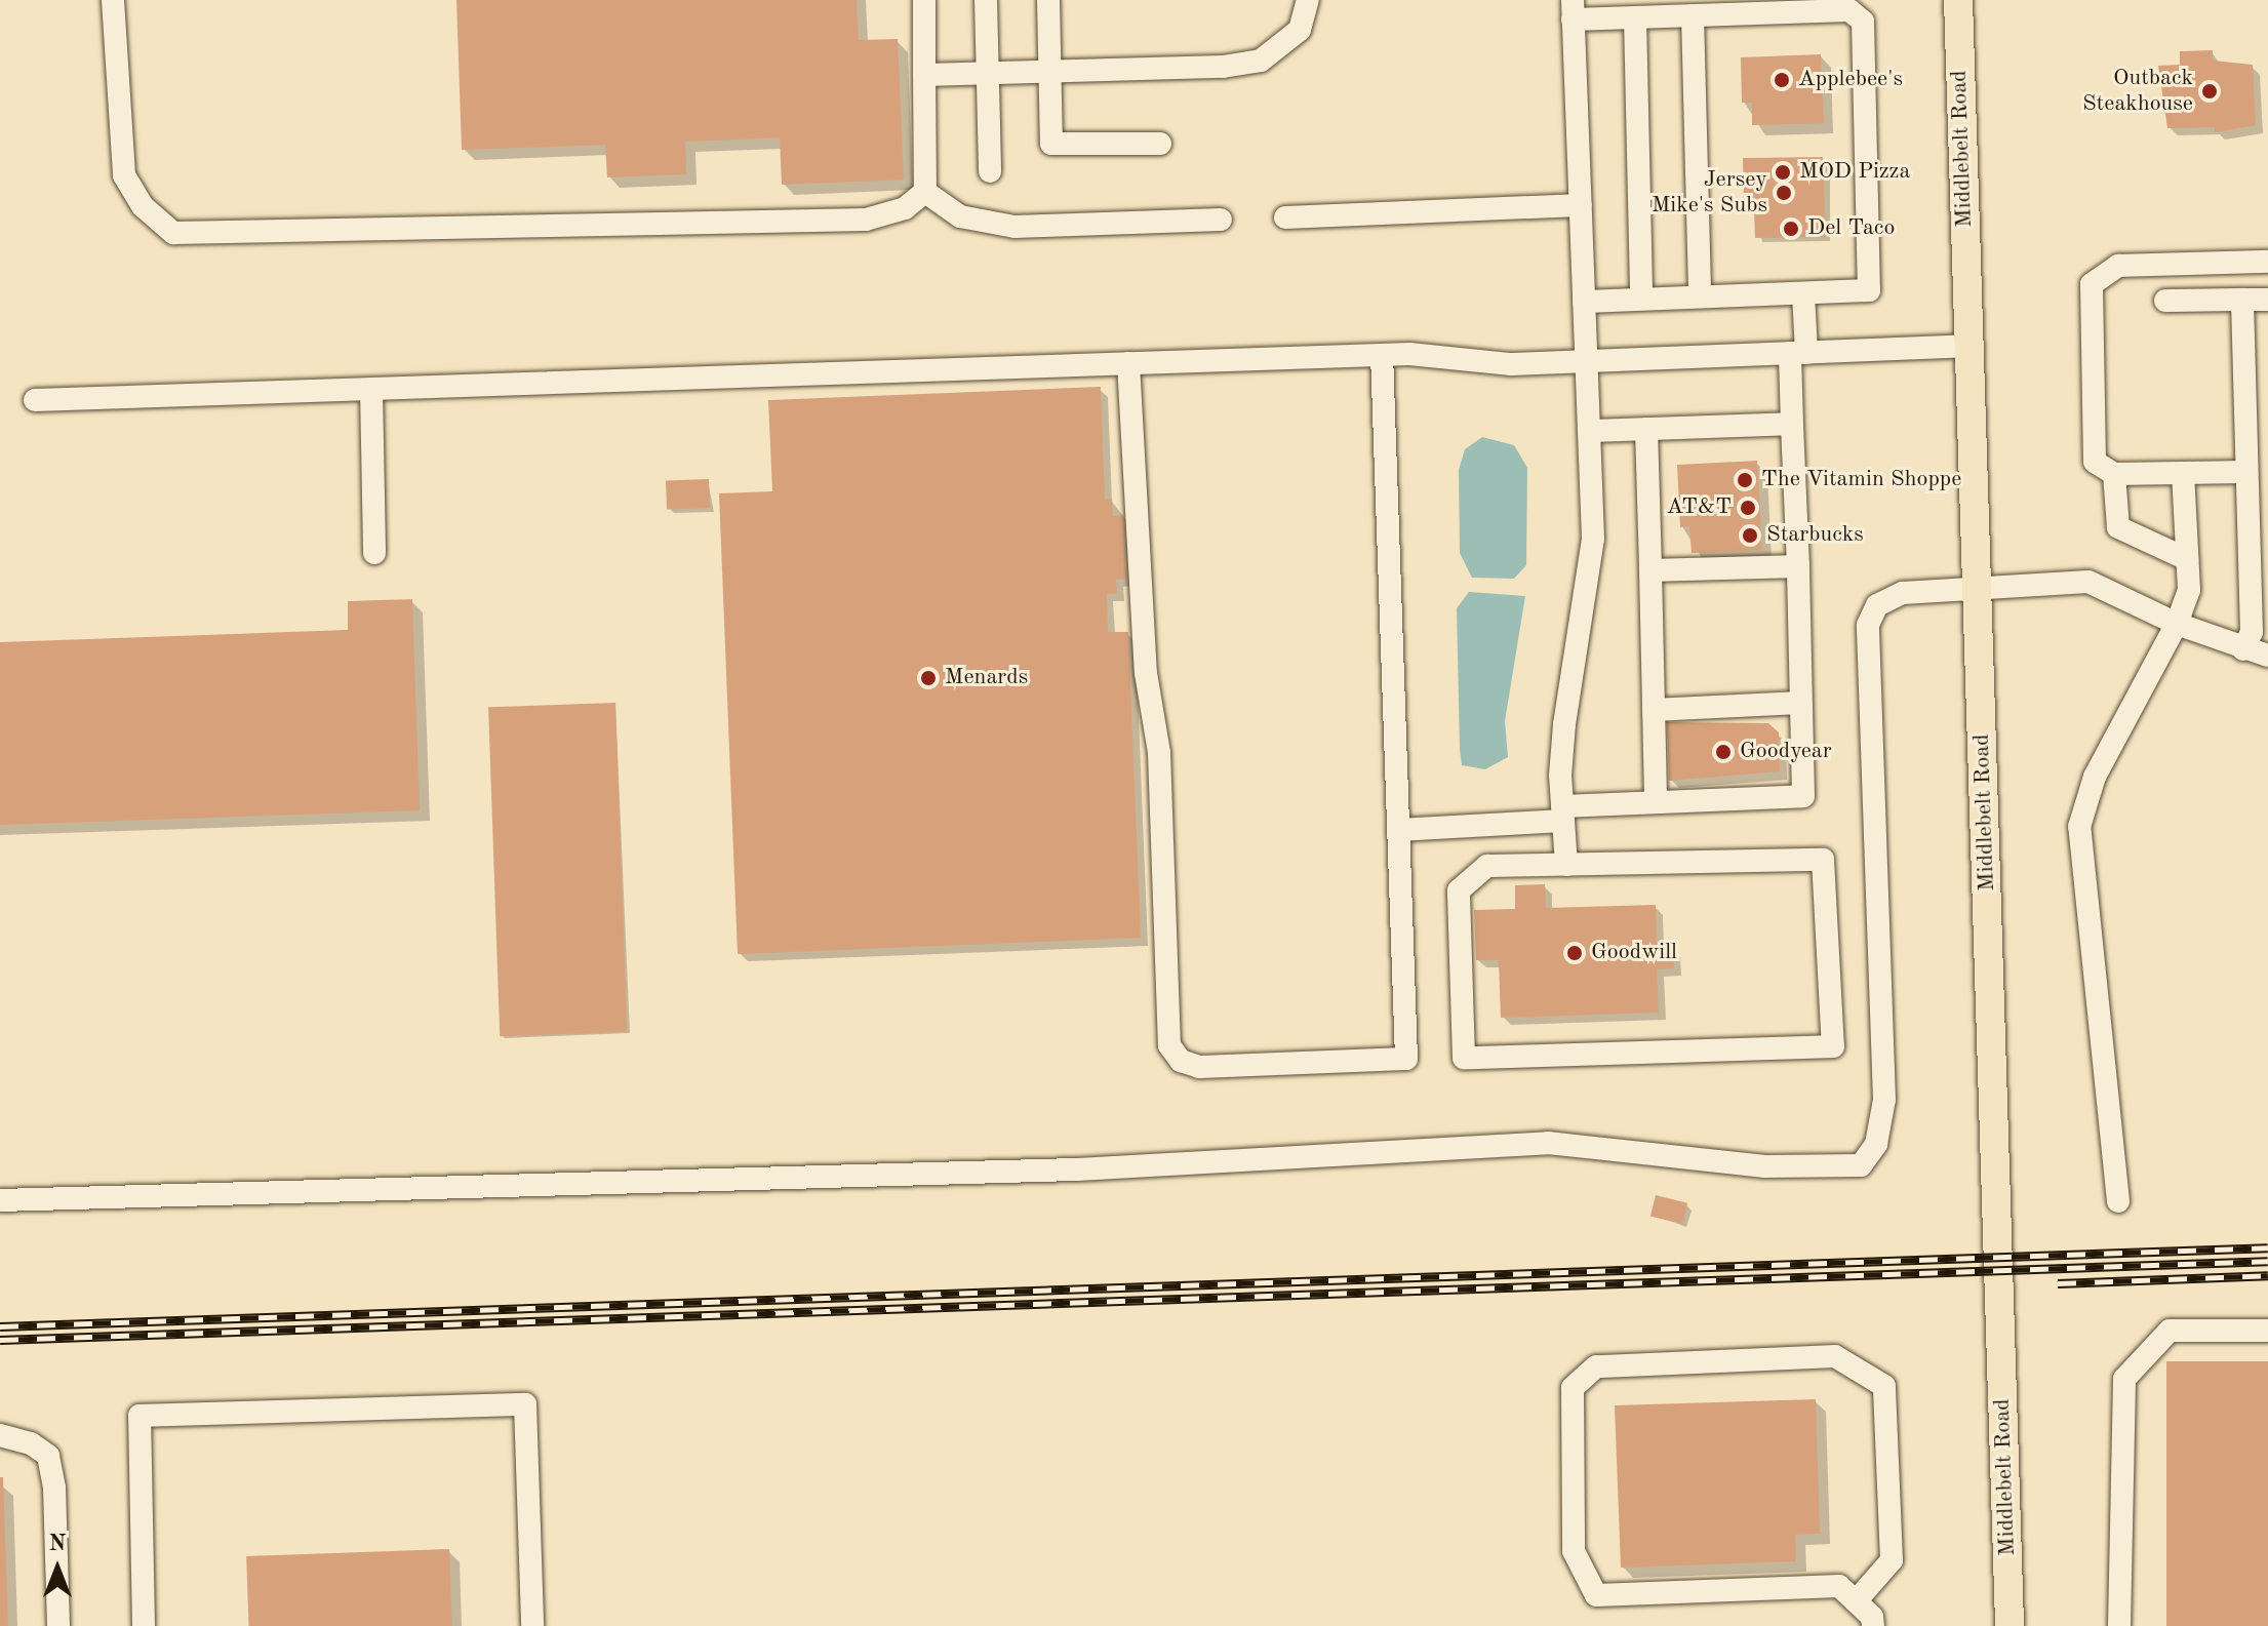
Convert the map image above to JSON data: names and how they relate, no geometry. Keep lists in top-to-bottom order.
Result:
{
  "streets": {
    "main road": ["Middlebelt Road"]
  },
  "places": [
    "Applebee's",
    "Outback Steakhouse",
    "MOD Pizza",
    "Jersey Mike's Subs",
    "Del Taco",
    "The Vitamin Shoppe",
    "AT&T",
    "Starbucks",
    "Menards",
    "Goodyear",
    "Goodwill"
  ],
  "north": "top"
}
